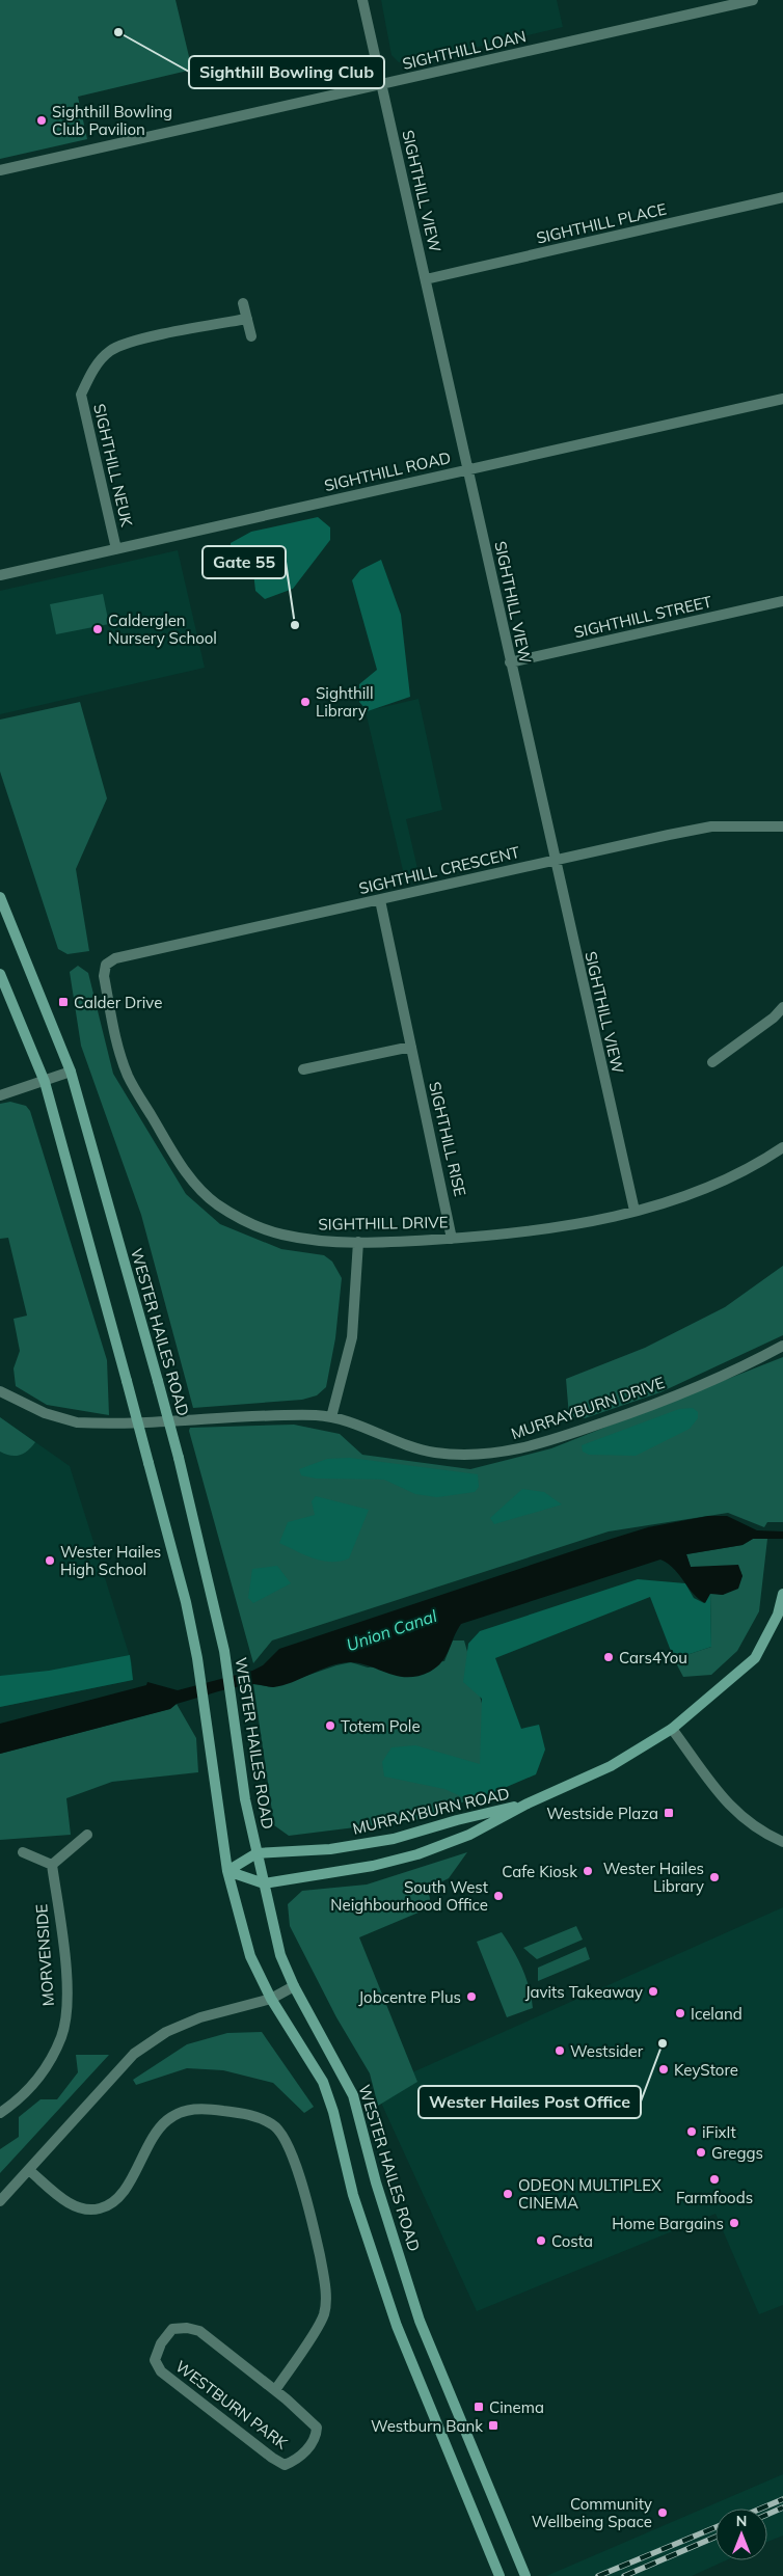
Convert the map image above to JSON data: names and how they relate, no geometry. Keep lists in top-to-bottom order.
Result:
{
  "streets": {
    "main road": ["WESTER HAILES ROAD", "MURRAYBURN ROAD"],
    "street": [
      "SIGHTHILL LOAN",
      "SIGHTHILL VIEW",
      "SIGHTHILL PLACE",
      "SIGHTHILL NEUK",
      "SIGHTHILL ROAD",
      "SIGHTHILL STREET",
      "SIGHTHILL CRESCENT",
      "SIGHTHILL RISE",
      "SIGHTHILL DRIVE",
      "MURRAYBURN DRIVE",
      "MORVENSIDE",
      "WESTBURN PARK"
    ]
  },
  "crossings": [
    ["SIGHTHILL LOAN", "SIGHTHILL VIEW"],
    ["SIGHTHILL VIEW", "SIGHTHILL PLACE"],
    ["SIGHTHILL VIEW", "SIGHTHILL ROAD"],
    ["SIGHTHILL VIEW", "SIGHTHILL STREET"],
    ["SIGHTHILL VIEW", "SIGHTHILL CRESCENT"],
    ["SIGHTHILL VIEW", "SIGHTHILL DRIVE"],
    ["SIGHTHILL NEUK", "SIGHTHILL ROAD"],
    ["SIGHTHILL CRESCENT", "SIGHTHILL RISE"],
    ["SIGHTHILL CRESCENT", "SIGHTHILL DRIVE"],
    ["SIGHTHILL RISE", "SIGHTHILL DRIVE"],
    ["WESTER HAILES ROAD", "MURRAYBURN ROAD"]
  ],
  "water": ["Union Canal"],
  "places": {
    "other": [
      "Sighthill Bowling Club",
      "Sighthill Bowling Club Pavilion",
      "Gate 55",
      "Calderglen Nursery School",
      "Sighthill Library",
      "Wester Hailes High School",
      "Cars4You",
      "Totem Pole",
      "Cafe Kiosk",
      "Wester Hailes Library",
      "South West Neighbourhood Office",
      "Javits Takeaway",
      "Jobcentre Plus",
      "Iceland",
      "Wester Hailes Post Office",
      "Westsider",
      "KeyStore",
      "iFixIt",
      "Greggs",
      "Farmfoods",
      "ODEON MULTIPLEX CINEMA",
      "Home Bargains",
      "Costa",
      "Community Wellbeing Space"
    ],
    "transit": [
      "Calder Drive",
      "Westside Plaza",
      "Cinema",
      "Westburn Bank"
    ]
  },
  "north": "top"
}
